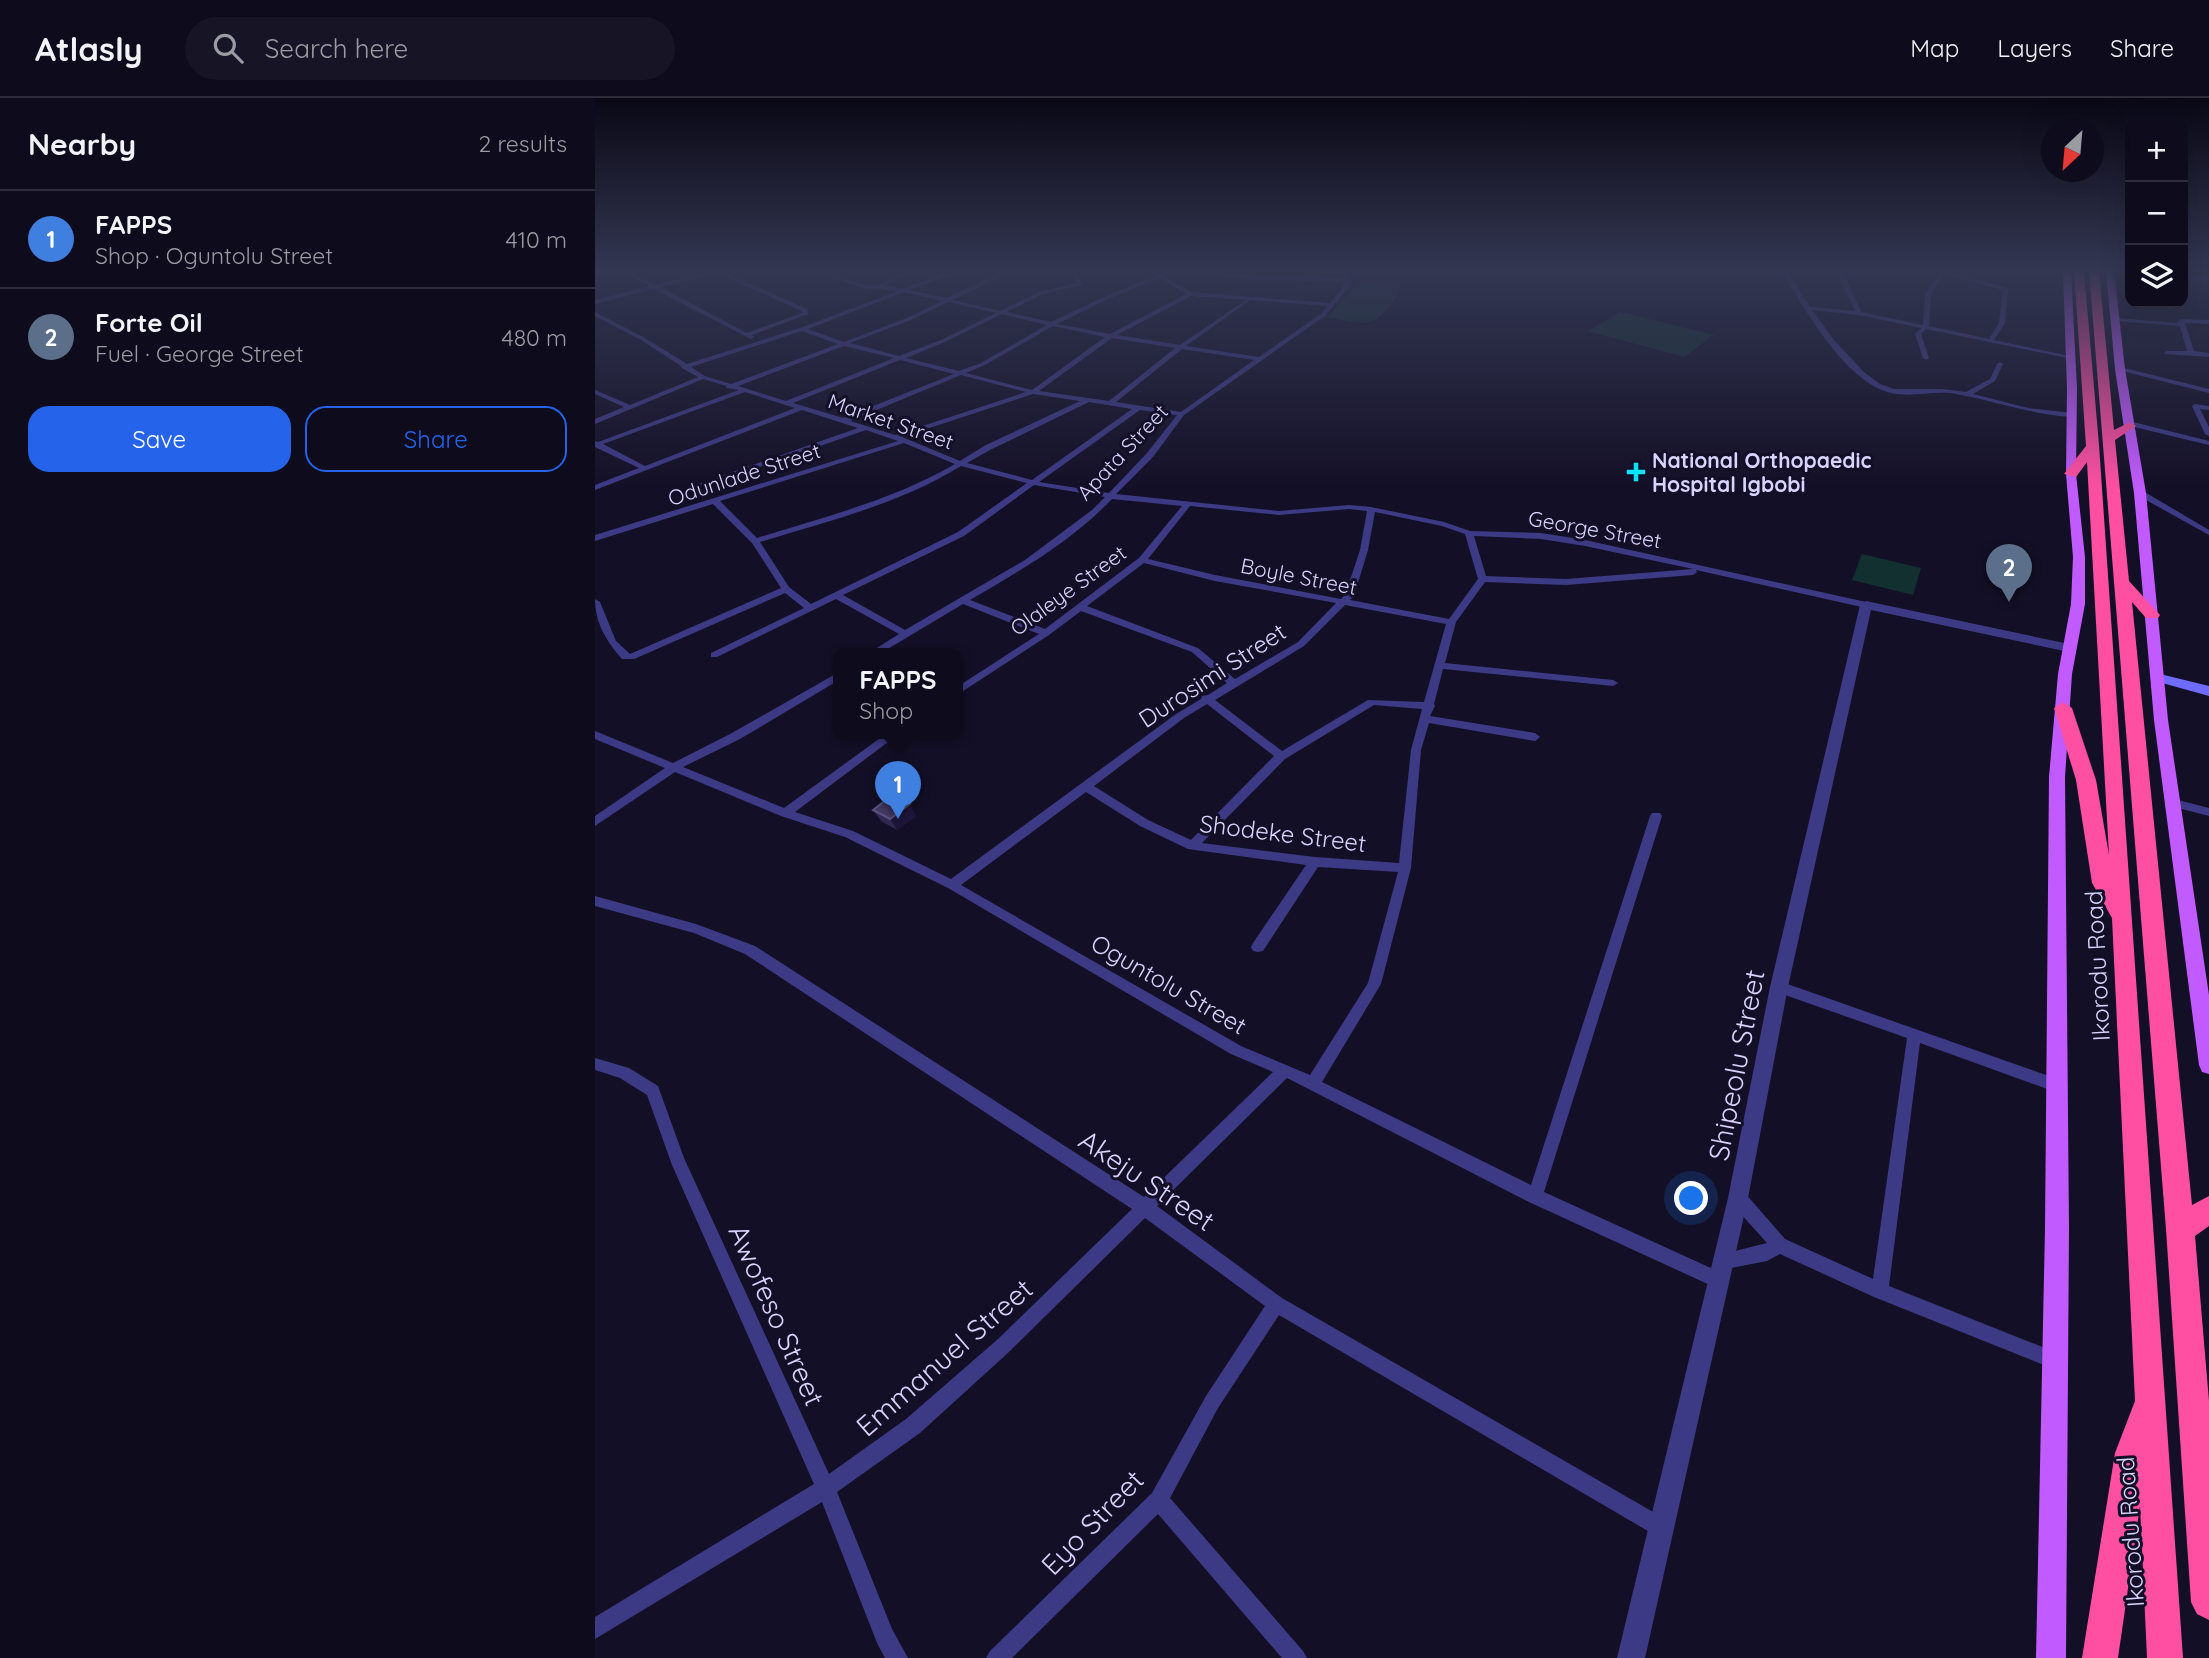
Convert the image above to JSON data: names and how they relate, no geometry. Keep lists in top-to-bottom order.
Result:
{
  "streets": {
    "highway": ["Ikorodu Road"],
    "street": [
      "Market Street",
      "Apata Street",
      "Odunlade Street",
      "George Street",
      "Boyle Street",
      "Olaleye Street",
      "Durosimi Street",
      "Shodeke Street",
      "Oguntolu Street",
      "Shipeolu Street",
      "Akeju Street",
      "Awofeso Street",
      "Emmanuel Street",
      "Eyo Street"
    ]
  },
  "crossings": [
    ["Market Street", "Apata Street"],
    ["Market Street", "Odunlade Street"],
    ["Market Street", "George Street"],
    ["Apata Street", "George Street"],
    ["George Street", "Olaleye Street"],
    ["George Street", "Durosimi Street"],
    ["George Street", "Ikorodu Road"],
    ["George Street", "Shipeolu Street"],
    ["Boyle Street", "Olaleye Street"],
    ["Boyle Street", "Durosimi Street"],
    ["Durosimi Street", "Shodeke Street"],
    ["Durosimi Street", "Oguntolu Street"],
    ["Oguntolu Street", "Shipeolu Street"],
    ["Oguntolu Street", "Emmanuel Street"],
    ["Shipeolu Street", "Akeju Street"],
    ["Akeju Street", "Emmanuel Street"],
    ["Akeju Street", "Eyo Street"],
    ["Awofeso Street", "Emmanuel Street"]
  ],
  "places": {
    "health": ["National Orthopaedic Hospital Igbobi"]
  },
  "north": "bottom left",
  "page": {
    "header": "Atlasly",
    "search": "Search here",
    "nav": ["Map", "Layers", "Share"],
    "heading": ["Nearby", "2 results"],
    "map_buttons": ["+", "−"],
    "list": [
      {
        "mark": "1",
        "name": "FAPPS",
        "note": "Shop · Oguntolu Street",
        "value": "410 m"
      },
      {
        "mark": "2",
        "name": "Forte Oil",
        "note": "Fuel · George Street",
        "value": "480 m"
      }
    ],
    "buttons": ["Save", "Share"],
    "pins": ["2", "1"],
    "popup": ["FAPPS", "Shop"]
  }
}
